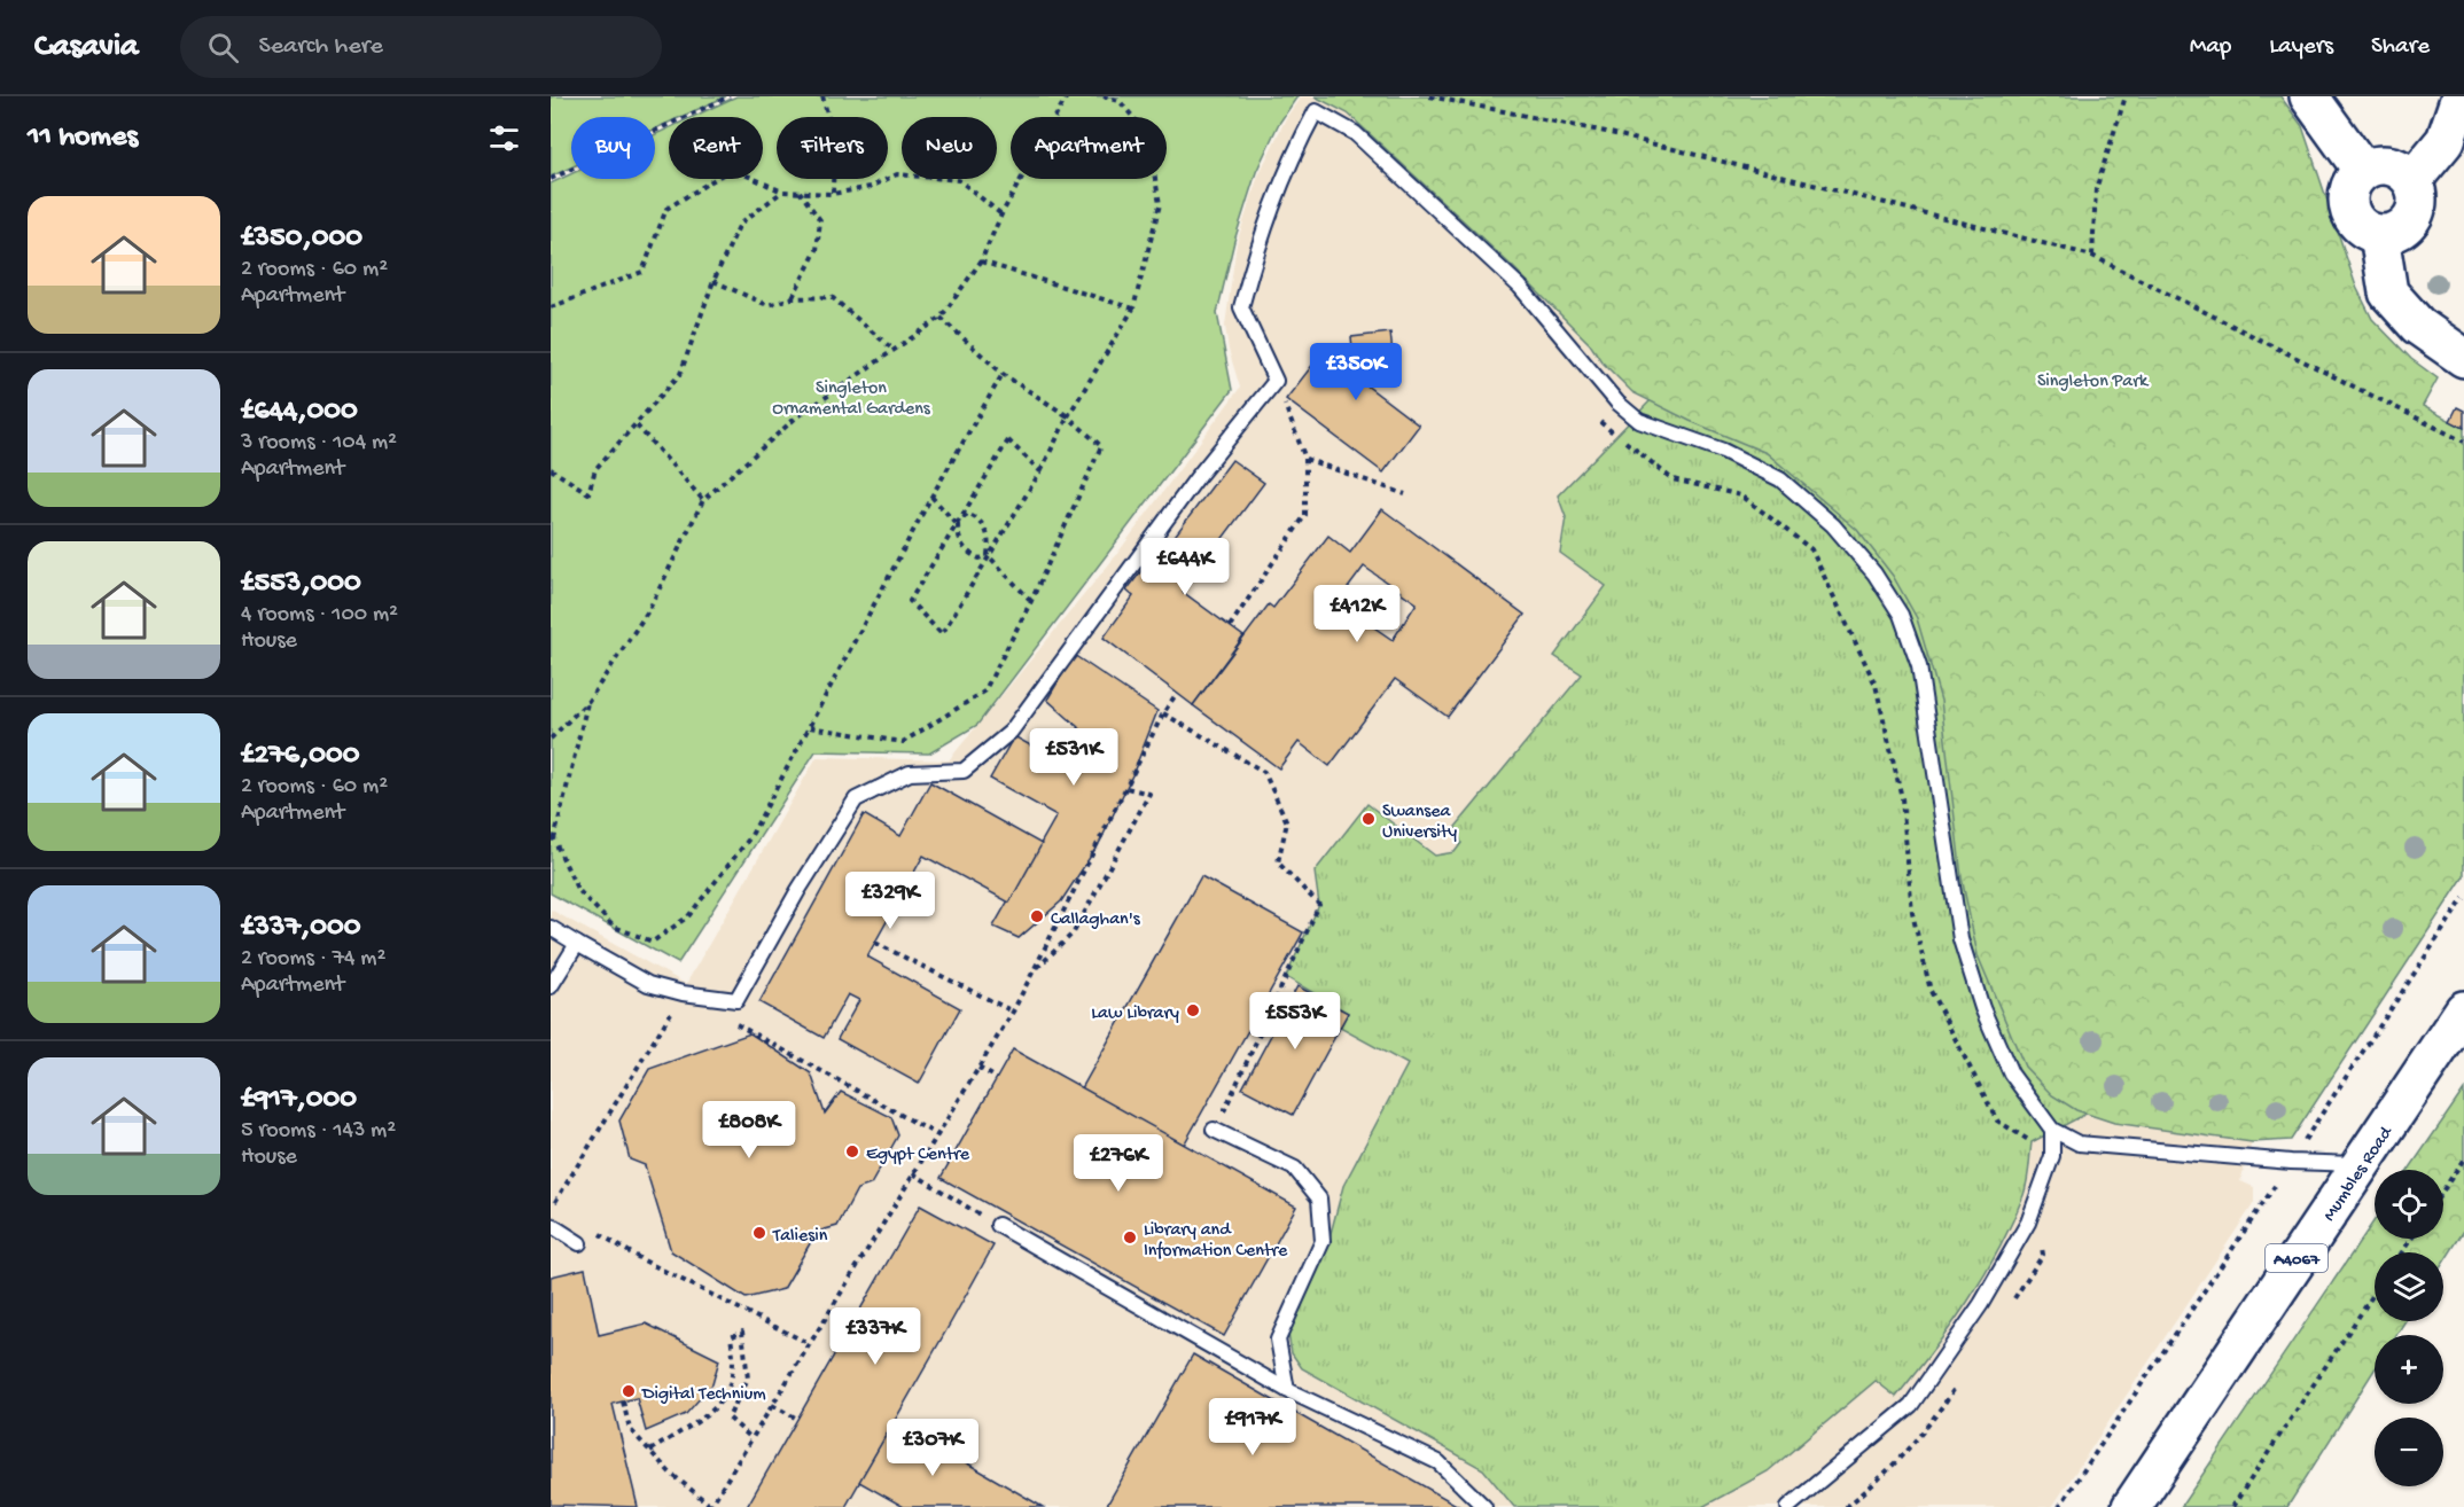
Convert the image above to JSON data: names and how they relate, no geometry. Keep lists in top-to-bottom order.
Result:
{
  "streets": {
    "main road": ["Mumbles Road", "A4067"]
  },
  "parks": ["Singleton Park", "Singleton Ornamental Gardens"],
  "places": [
    "Swansea University",
    "Callaghan's",
    "Law Library",
    "Egypt Centre",
    "Taliesin",
    "Library and Information Centre",
    "Digital Technium"
  ],
  "page": {
    "header": "Casavia",
    "search": "Search here",
    "nav": ["Map", "Layers", "Share"],
    "heading": "11 homes",
    "chip": [
      "Buy",
      "Rent",
      "Filters",
      "New",
      "Apartment"
    ],
    "list": [
      {
        "name": "£350,000",
        "note": "2 rooms · 60 m² · Apartment"
      },
      {
        "name": "£644,000",
        "note": "3 rooms · 104 m² · Apartment"
      },
      {
        "name": "£553,000",
        "note": "4 rooms · 100 m² · House"
      },
      {
        "name": "£276,000",
        "note": "2 rooms · 60 m² · Apartment"
      },
      {
        "name": "£337,000",
        "note": "2 rooms · 74 m² · Apartment"
      },
      {
        "name": "£917,000",
        "note": "5 rooms · 143 m² · House"
      }
    ],
    "price": [
      "£350K",
      "£644K",
      "£412K",
      "£531K",
      "£329K",
      "£553K",
      "£808K",
      "£276K",
      "£337K",
      "£917K",
      "£307K"
    ],
    "map_buttons": ["+", "−"]
  }
}
